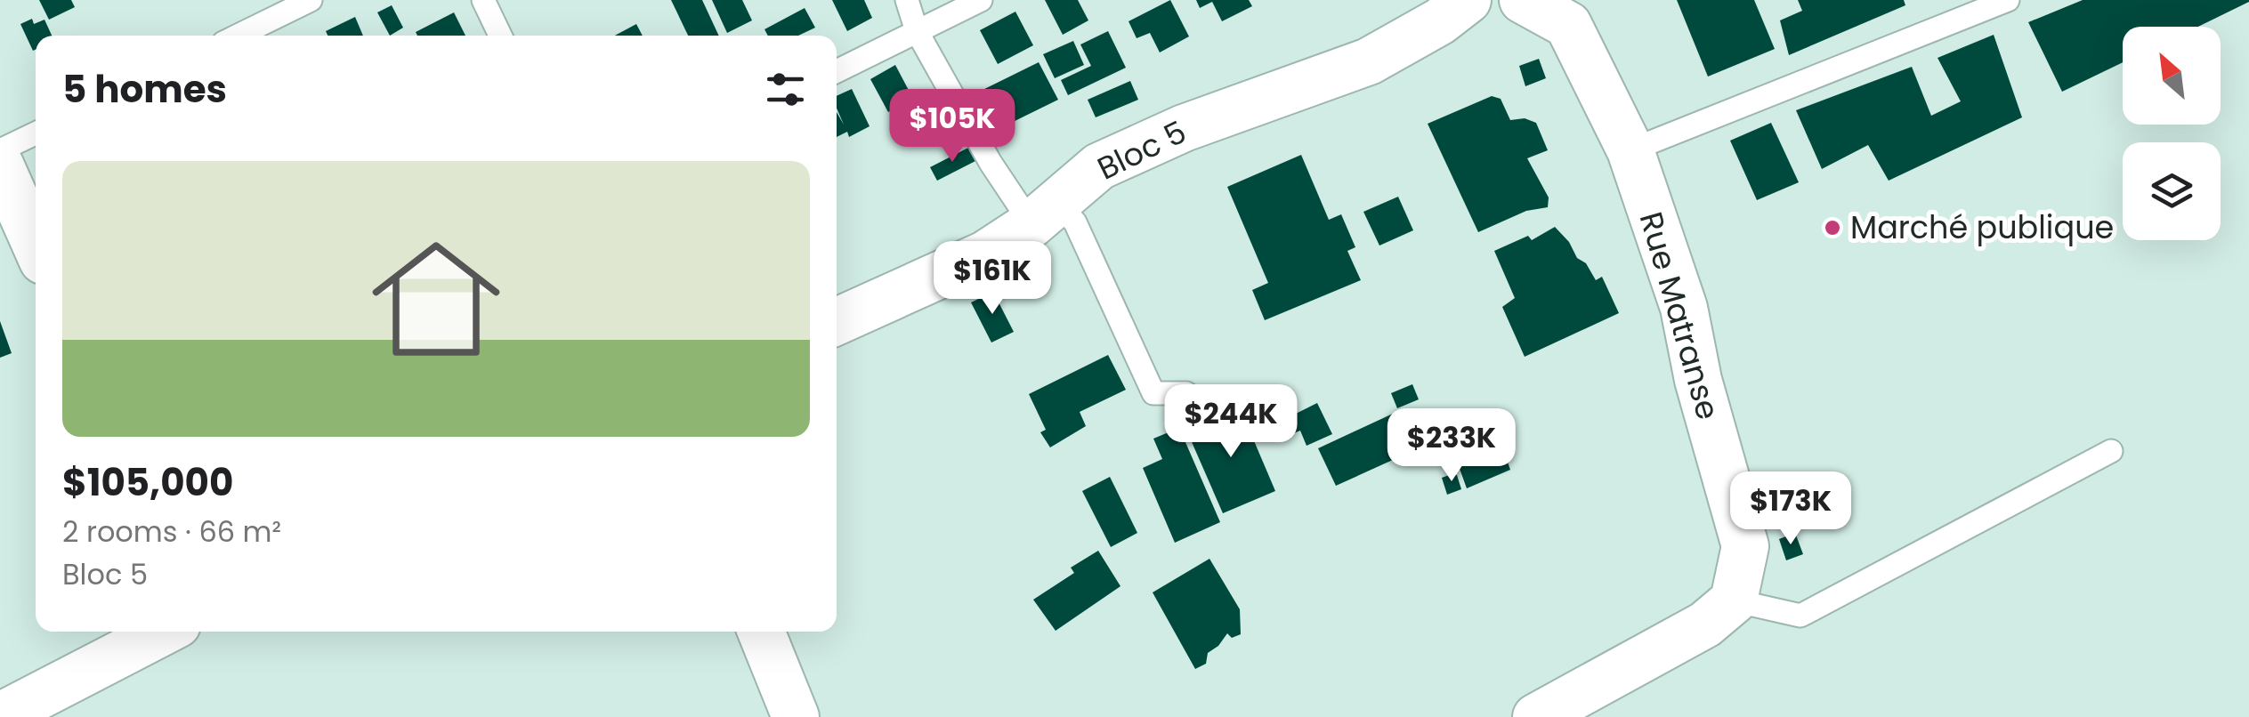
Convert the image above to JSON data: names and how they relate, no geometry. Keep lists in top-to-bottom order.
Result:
{
  "streets": {
    "street": ["Bloc 5", "Rue Matranse"]
  },
  "places": ["Marché publique"],
  "north": "top left",
  "page": {
    "heading": "5 homes",
    "price": [
      "$105K",
      "$161K",
      "$244K",
      "$233K",
      "$173K"
    ],
    "list": [
      {
        "name": "$105,000",
        "note": "2 rooms · 66 m² · Bloc 5"
      }
    ]
  }
}
